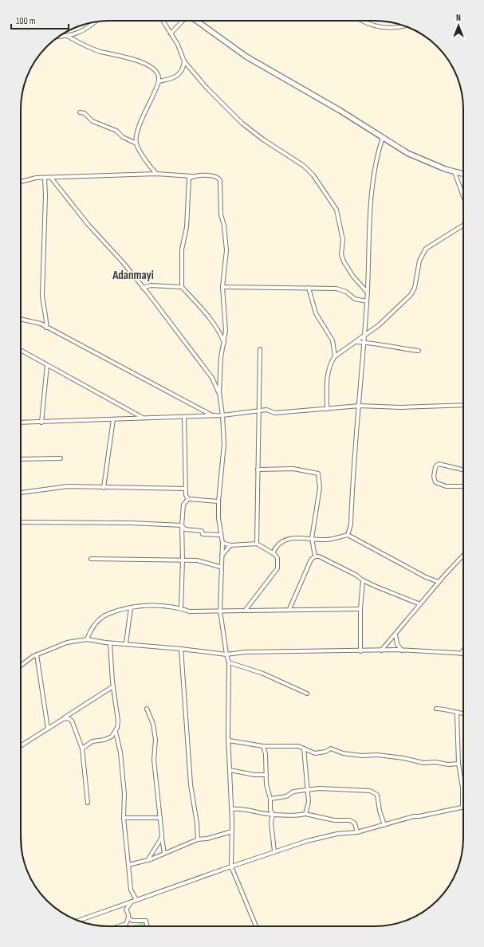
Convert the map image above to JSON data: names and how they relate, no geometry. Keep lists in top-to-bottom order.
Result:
{
  "districts": ["Adanmayi"],
  "scale_bar": "100 m",
  "north": "top"
}
